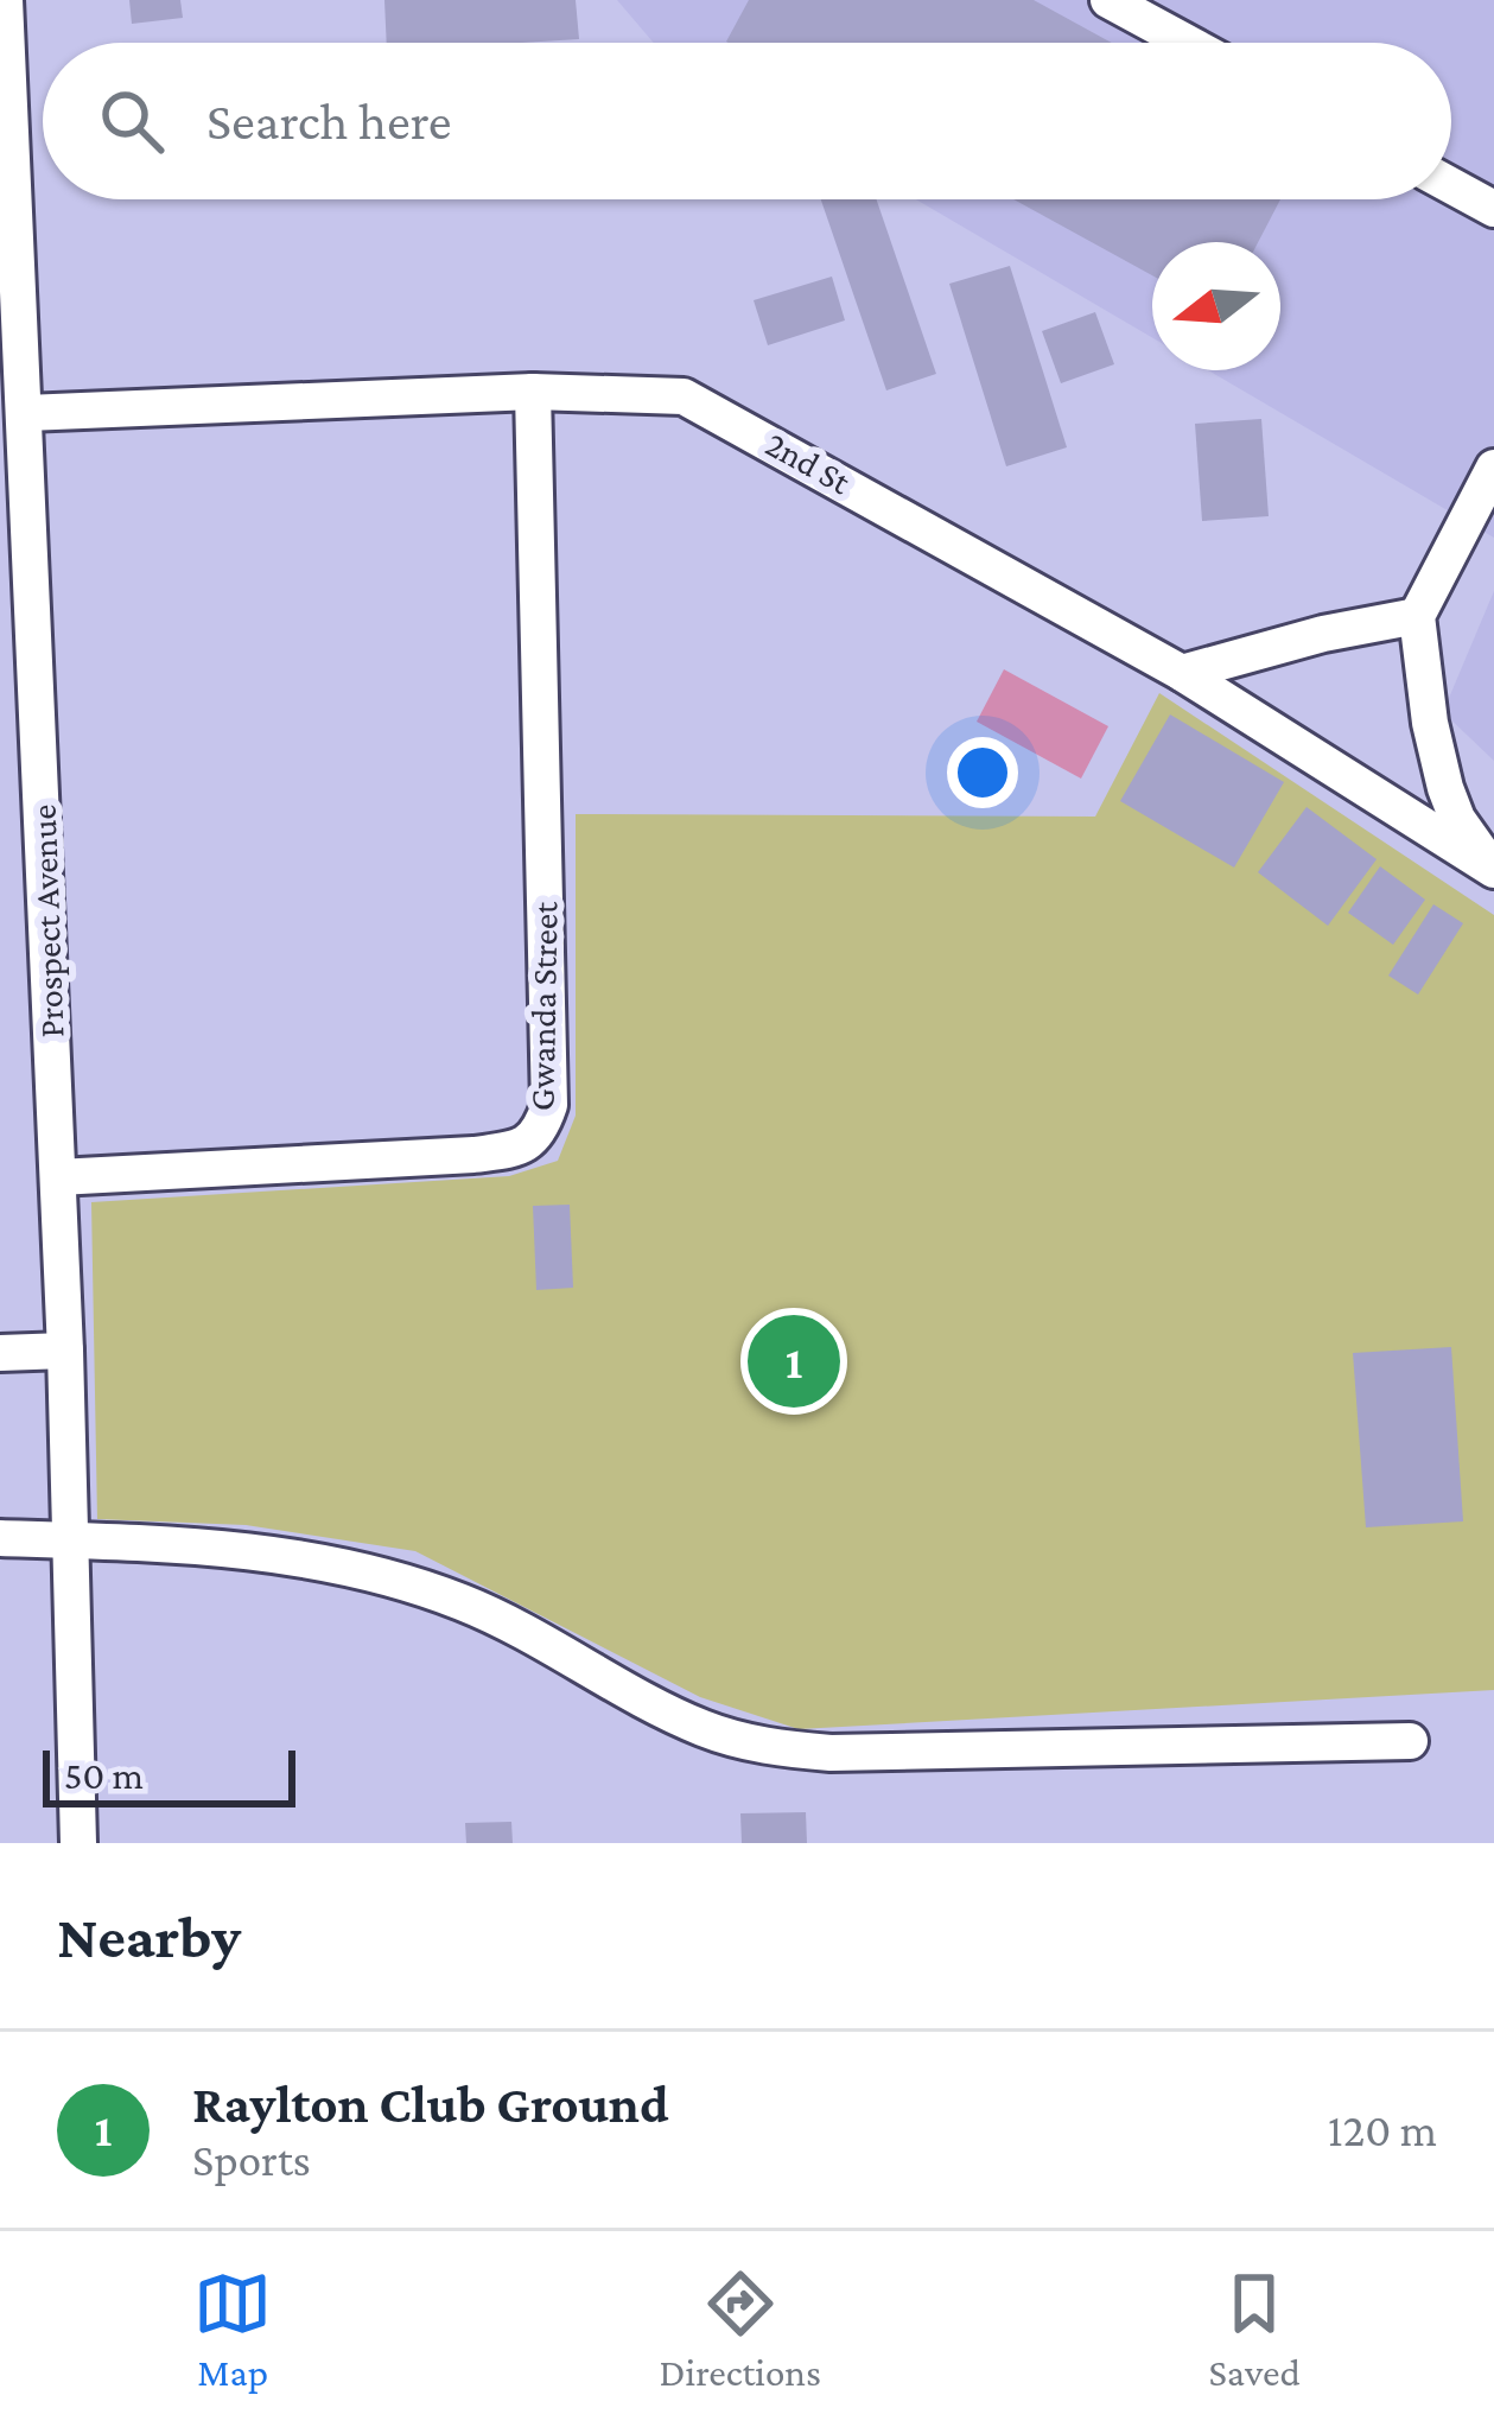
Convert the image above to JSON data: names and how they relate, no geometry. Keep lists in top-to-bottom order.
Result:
{
  "streets": {
    "street": ["2nd St", "Prospect Avenue", "Gwanda Street"]
  },
  "crossings": [
    ["2nd St", "Prospect Avenue"],
    ["2nd St", "Gwanda Street"],
    ["Prospect Avenue", "Gwanda Street"]
  ],
  "scale_bar": "50 m",
  "north": "left",
  "page": {
    "search": "Search here",
    "pins": "1",
    "scale": "50 m",
    "heading": "Nearby",
    "list": [
      {
        "mark": "1",
        "name": "Raylton Club Ground",
        "note": "Sports",
        "value": "120 m"
      }
    ],
    "nav": ["Map", "Directions", "Saved"]
  }
}
